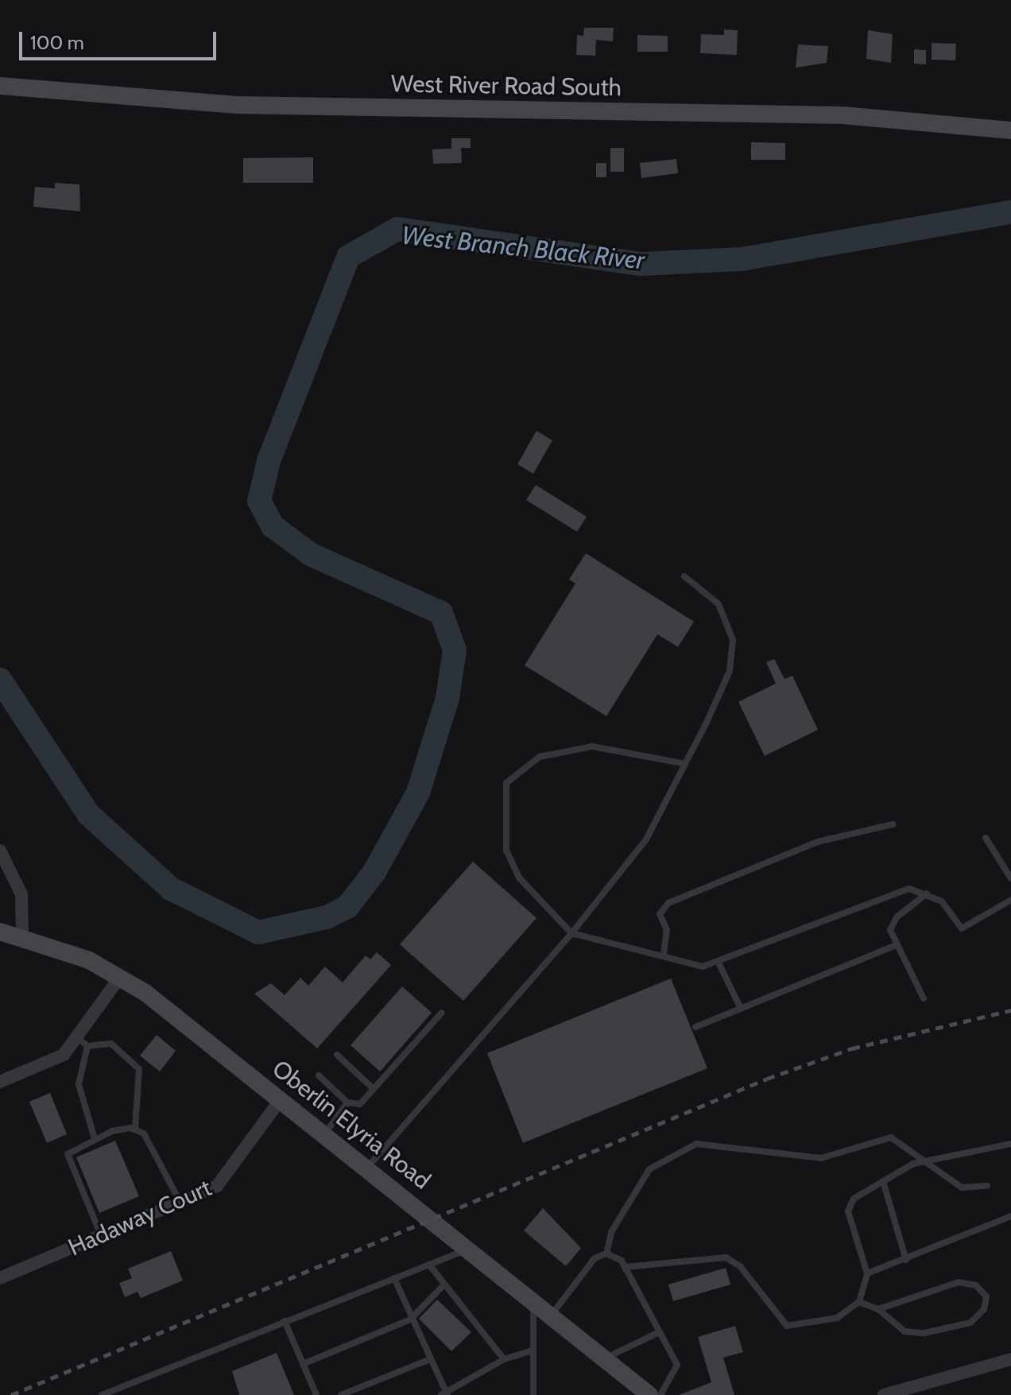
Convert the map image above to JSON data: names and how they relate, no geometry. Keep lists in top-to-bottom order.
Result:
{
  "streets": {
    "main road": ["West River Road South", "Oberlin Elyria Road"],
    "street": ["Hadaway Court"]
  },
  "crossings": [
    ["Oberlin Elyria Road", "Hadaway Court"]
  ],
  "water": ["West Branch Black River"],
  "scale_bar": "100 m"
}
